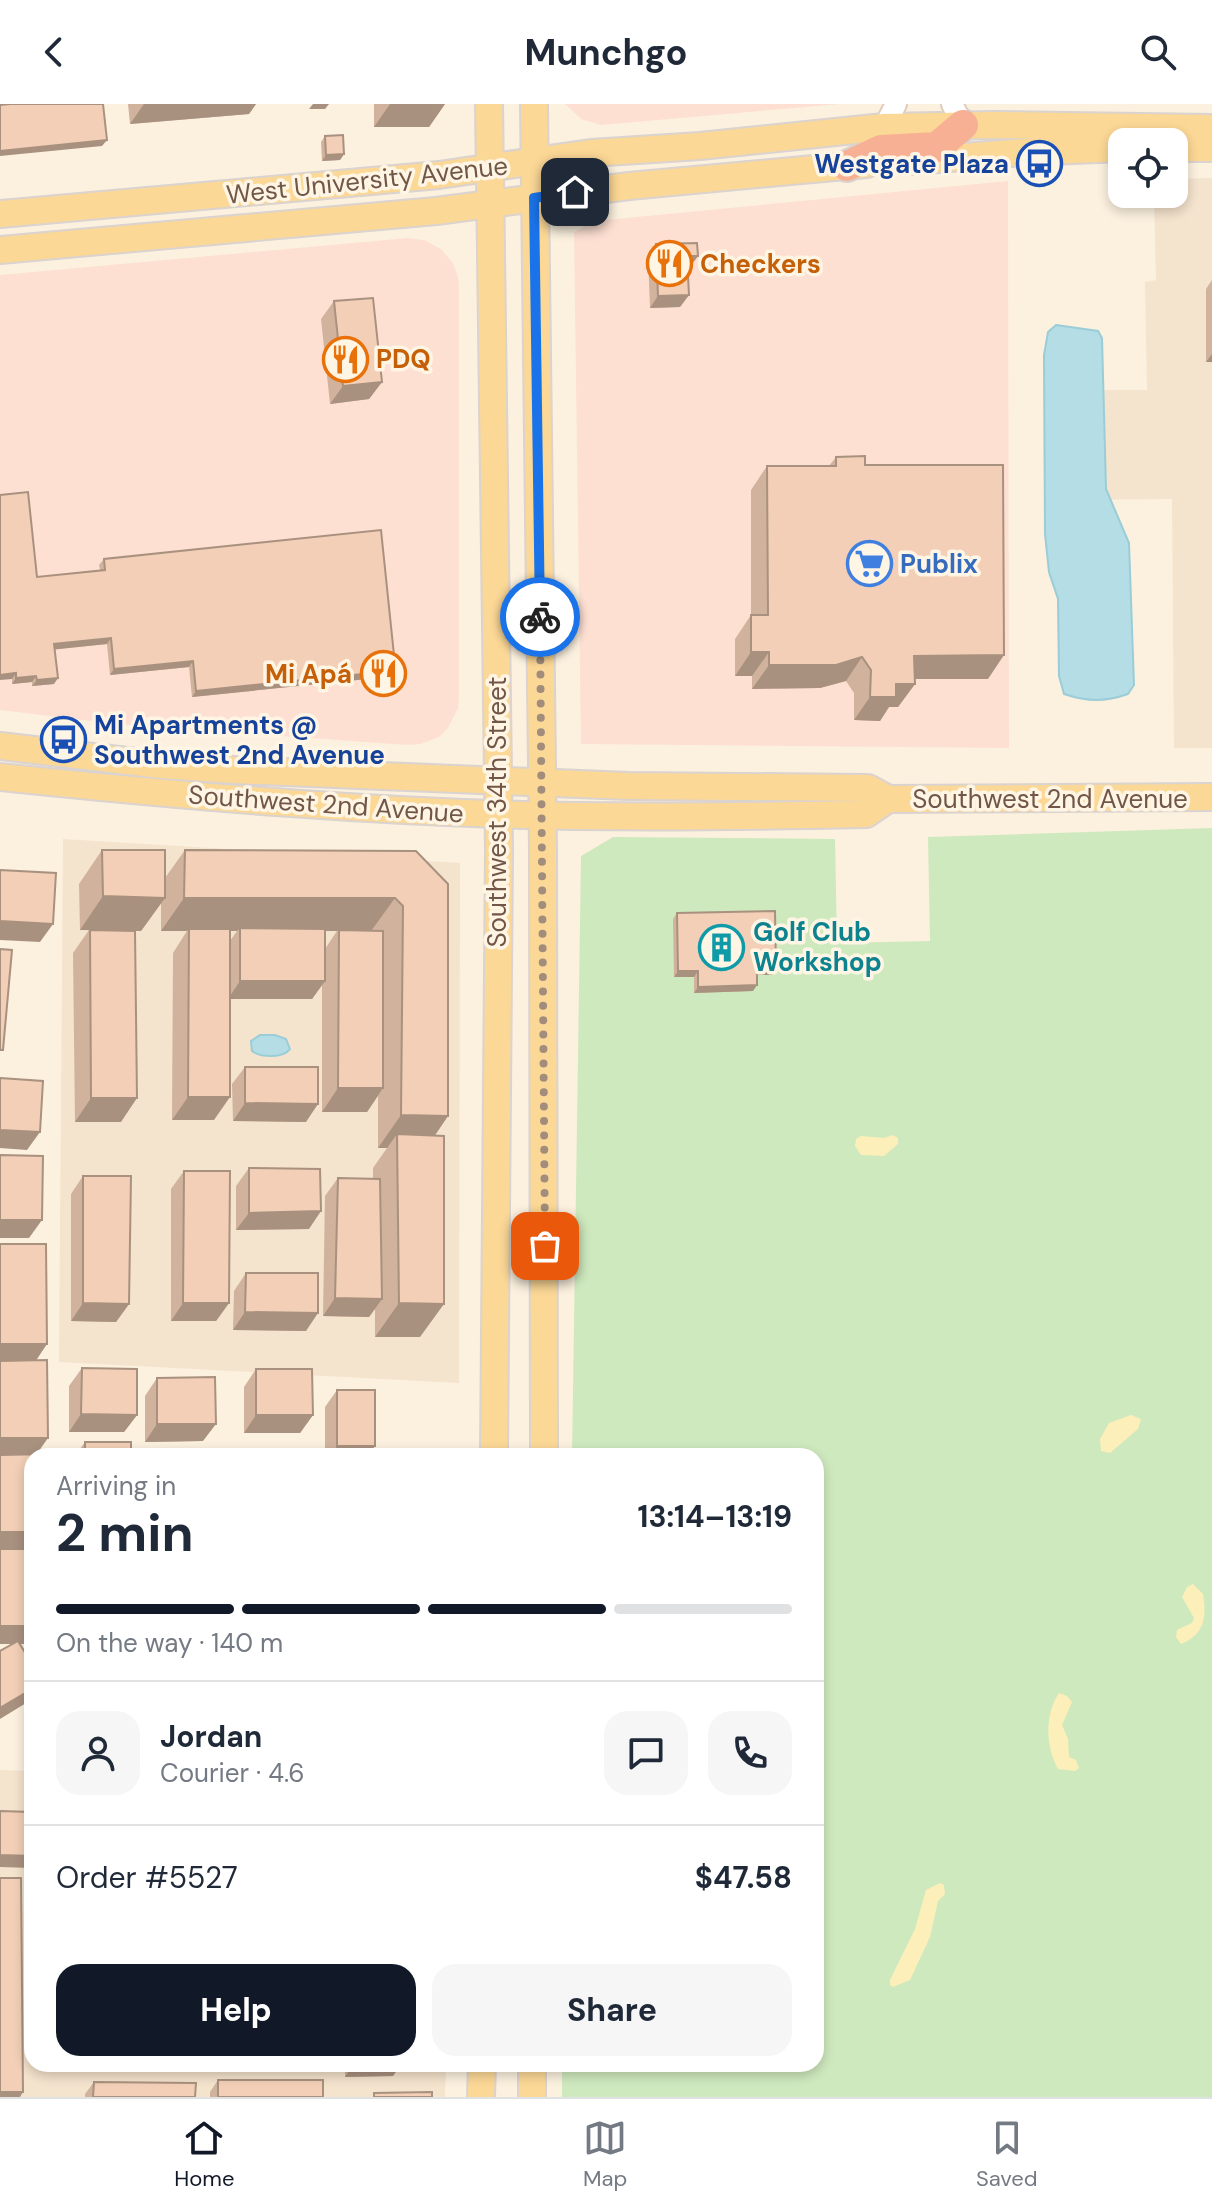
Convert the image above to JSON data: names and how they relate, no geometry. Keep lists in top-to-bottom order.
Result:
{
  "streets": {
    "main road": ["West University Avenue", "Southwest 2nd Avenue", "Southwest 34th Street"]
  },
  "crossings": [
    ["West University Avenue", "Southwest 34th Street"],
    ["Southwest 2nd Avenue", "Southwest 34th Street"]
  ],
  "places": {
    "bus stop": ["Westgate Plaza", "Mi Apartments @ Southwest 2nd Avenue"],
    "restaurant": ["Checkers", "PDQ", "Mi Apá"],
    "supermarket": ["Publix"],
    "building": ["Golf Club Workshop"]
  },
  "page": {
    "header": "Munchgo",
    "heading": ["2 min", "Arriving in", "13:14–13:19"],
    "panel": [
      "Jordan",
      "Courier · 4.6",
      "Order #5527",
      "$47.58"
    ],
    "bar": "On the way · 140 m",
    "buttons": ["Help", "Share"],
    "tabs": ["Home", "Map", "Saved"]
  }
}
